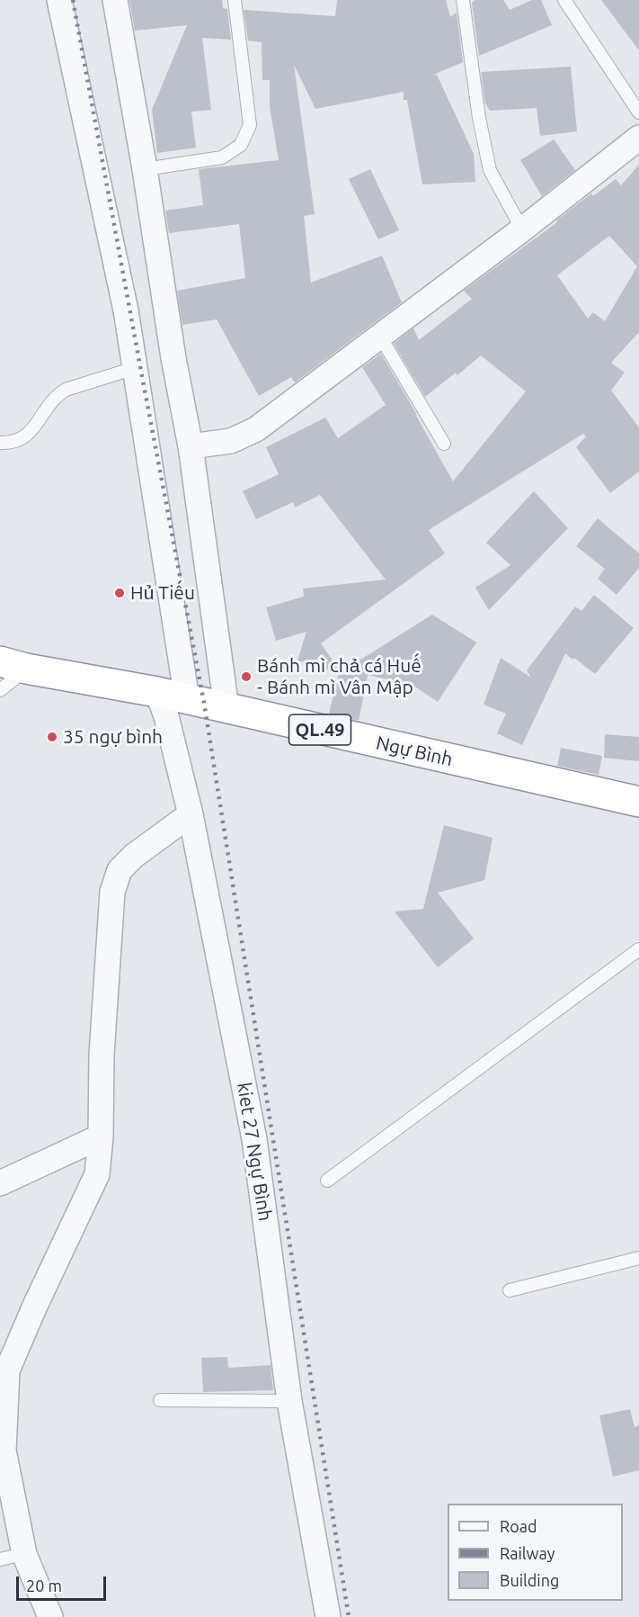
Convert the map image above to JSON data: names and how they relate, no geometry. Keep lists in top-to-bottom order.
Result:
{
  "streets": {
    "highway": ["QL.49", "Ngự Bình"],
    "street": ["kiet 27 Ngự Bình"]
  },
  "crossings": [
    ["Ngự Bình", "kiet 27 Ngự Bình"]
  ],
  "places": ["Hủ Tiếu", "Bánh mì chả cá Huế - Bánh mì Vân Mập", "35 ngự bình"],
  "legend": ["Road", "Railway", "Building"],
  "scale_bar": "20 m"
}
